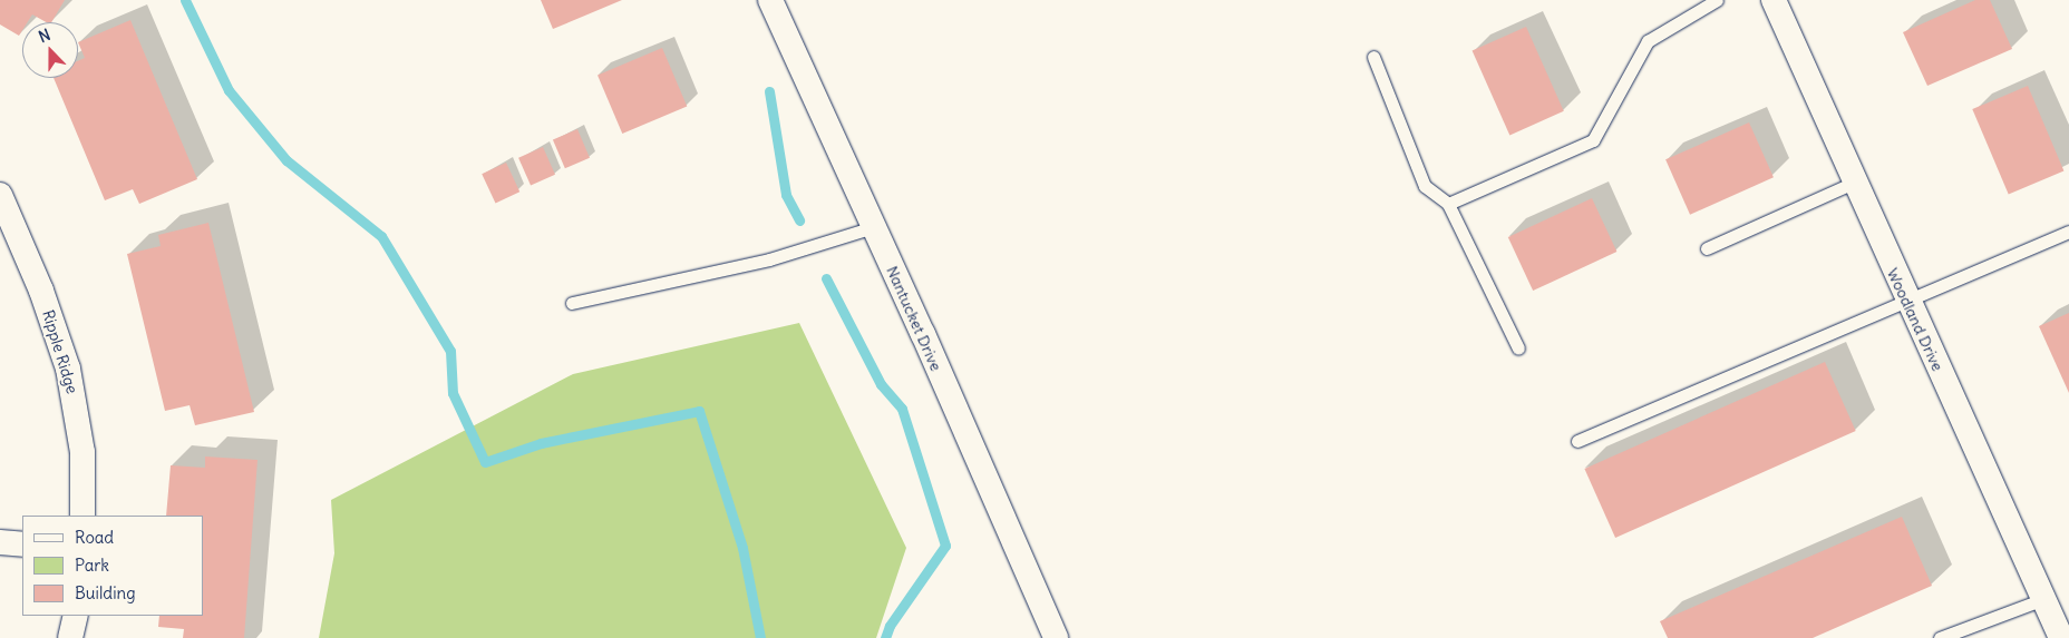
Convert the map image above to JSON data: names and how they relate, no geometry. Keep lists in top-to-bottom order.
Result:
{
  "streets": {
    "street": ["Nantucket Drive", "Woodland Drive", "Ripple Ridge"]
  },
  "legend": ["Road", "Park", "Building"],
  "north": "top"
}
